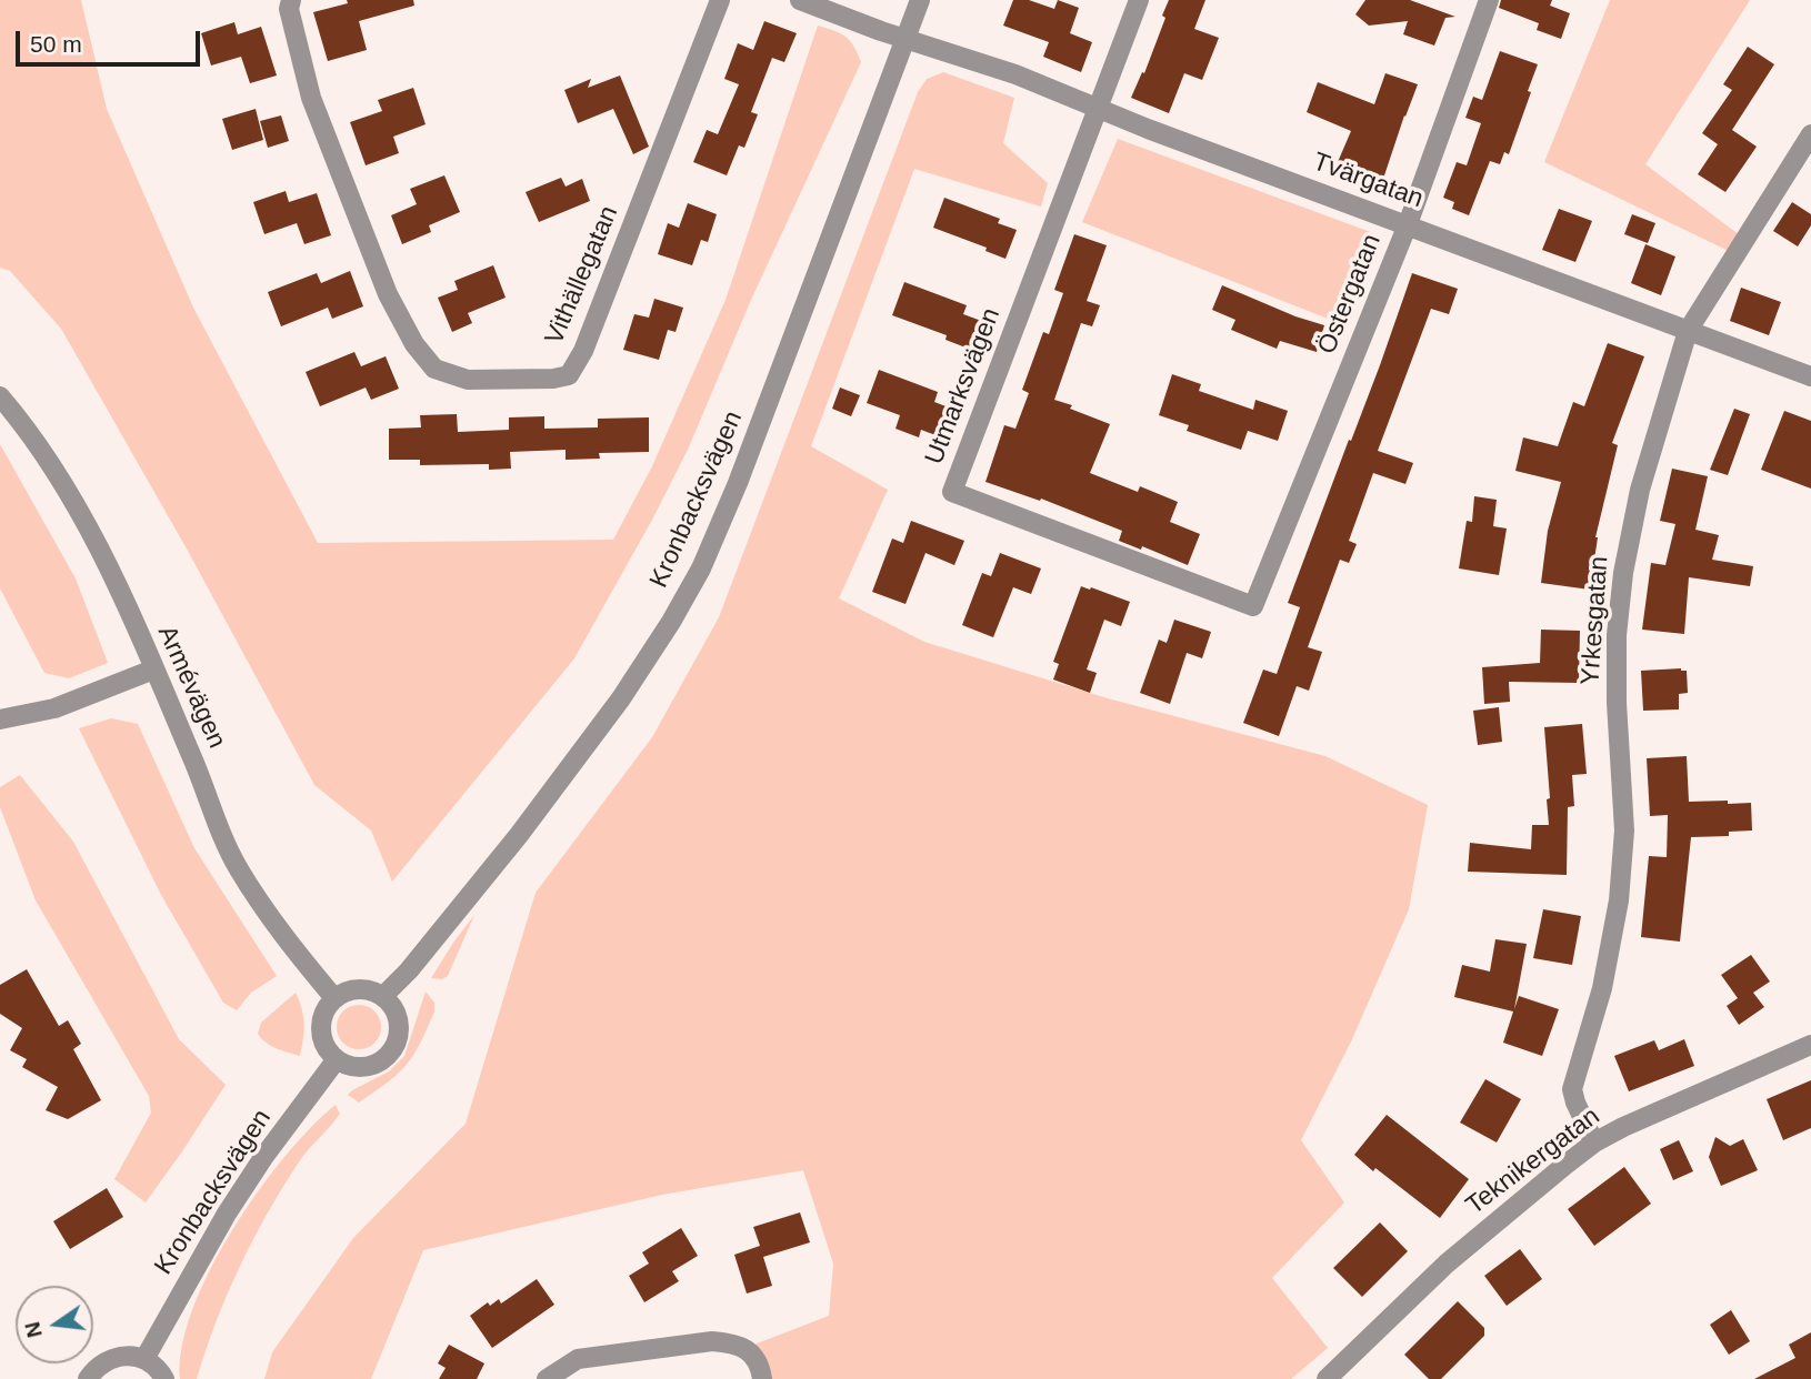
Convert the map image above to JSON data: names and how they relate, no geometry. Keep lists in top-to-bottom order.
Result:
{
  "streets": {
    "street": [
      "Tvärgatan",
      "Vithällegatan",
      "Östergatan",
      "Utmarksvägen",
      "Kronbacksvägen",
      "Yrkesgatan",
      "Armévägen",
      "Teknikergatan"
    ]
  },
  "crossings": [
    ["Tvärgatan", "Östergatan"],
    ["Tvärgatan", "Utmarksvägen"],
    ["Tvärgatan", "Kronbacksvägen"],
    ["Tvärgatan", "Yrkesgatan"],
    ["Östergatan", "Utmarksvägen"],
    ["Kronbacksvägen", "Armévägen"],
    ["Yrkesgatan", "Teknikergatan"]
  ],
  "scale_bar": "50 m",
  "north": "left"
}
